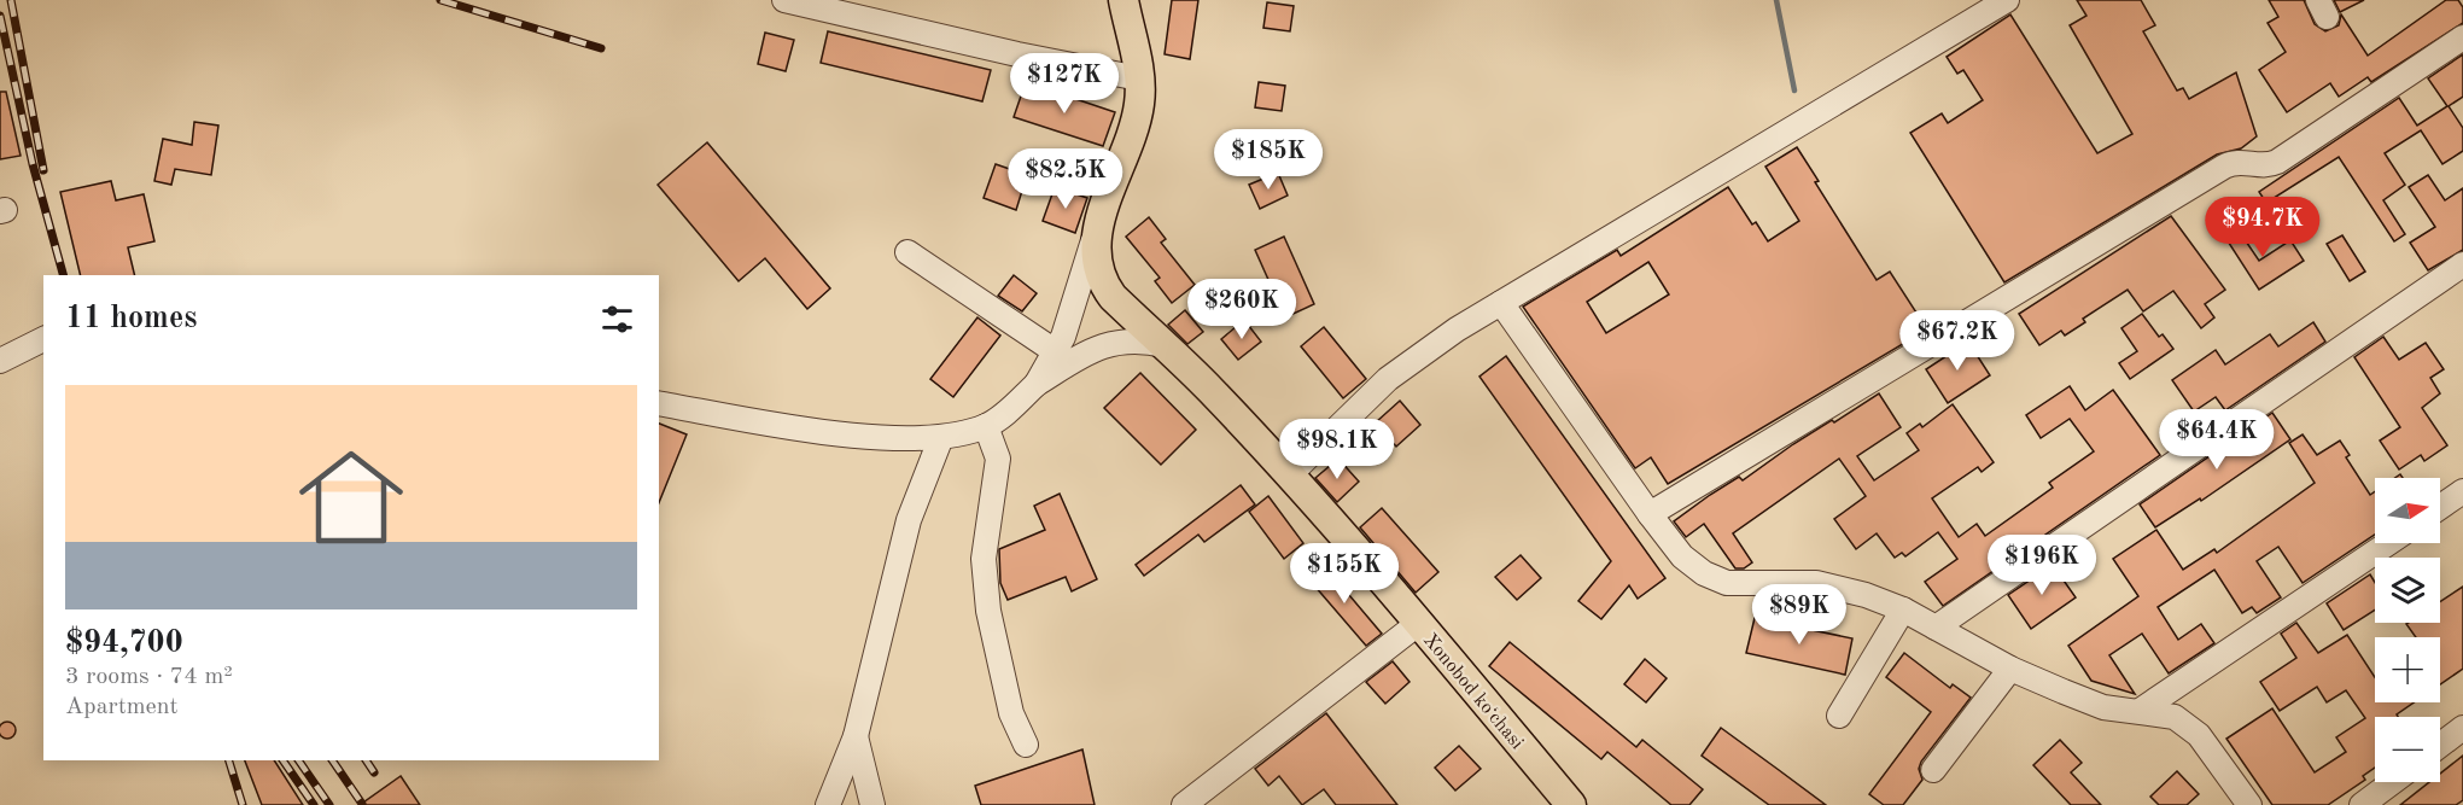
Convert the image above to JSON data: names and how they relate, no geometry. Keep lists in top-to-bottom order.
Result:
{
  "streets": {
    "main road": ["Xonobod koʻchasi"]
  },
  "north": "right",
  "page": {
    "price": [
      "$127K",
      "$185K",
      "$82.5K",
      "$94.7K",
      "$260K",
      "$67.2K",
      "$64.4K",
      "$98.1K",
      "$196K",
      "$155K",
      "$89K"
    ],
    "heading": "11 homes",
    "list": [
      {
        "name": "$94,700",
        "note": "3 rooms · 74 m² · Apartment"
      }
    ],
    "map_buttons": ["+", "−"]
  }
}
